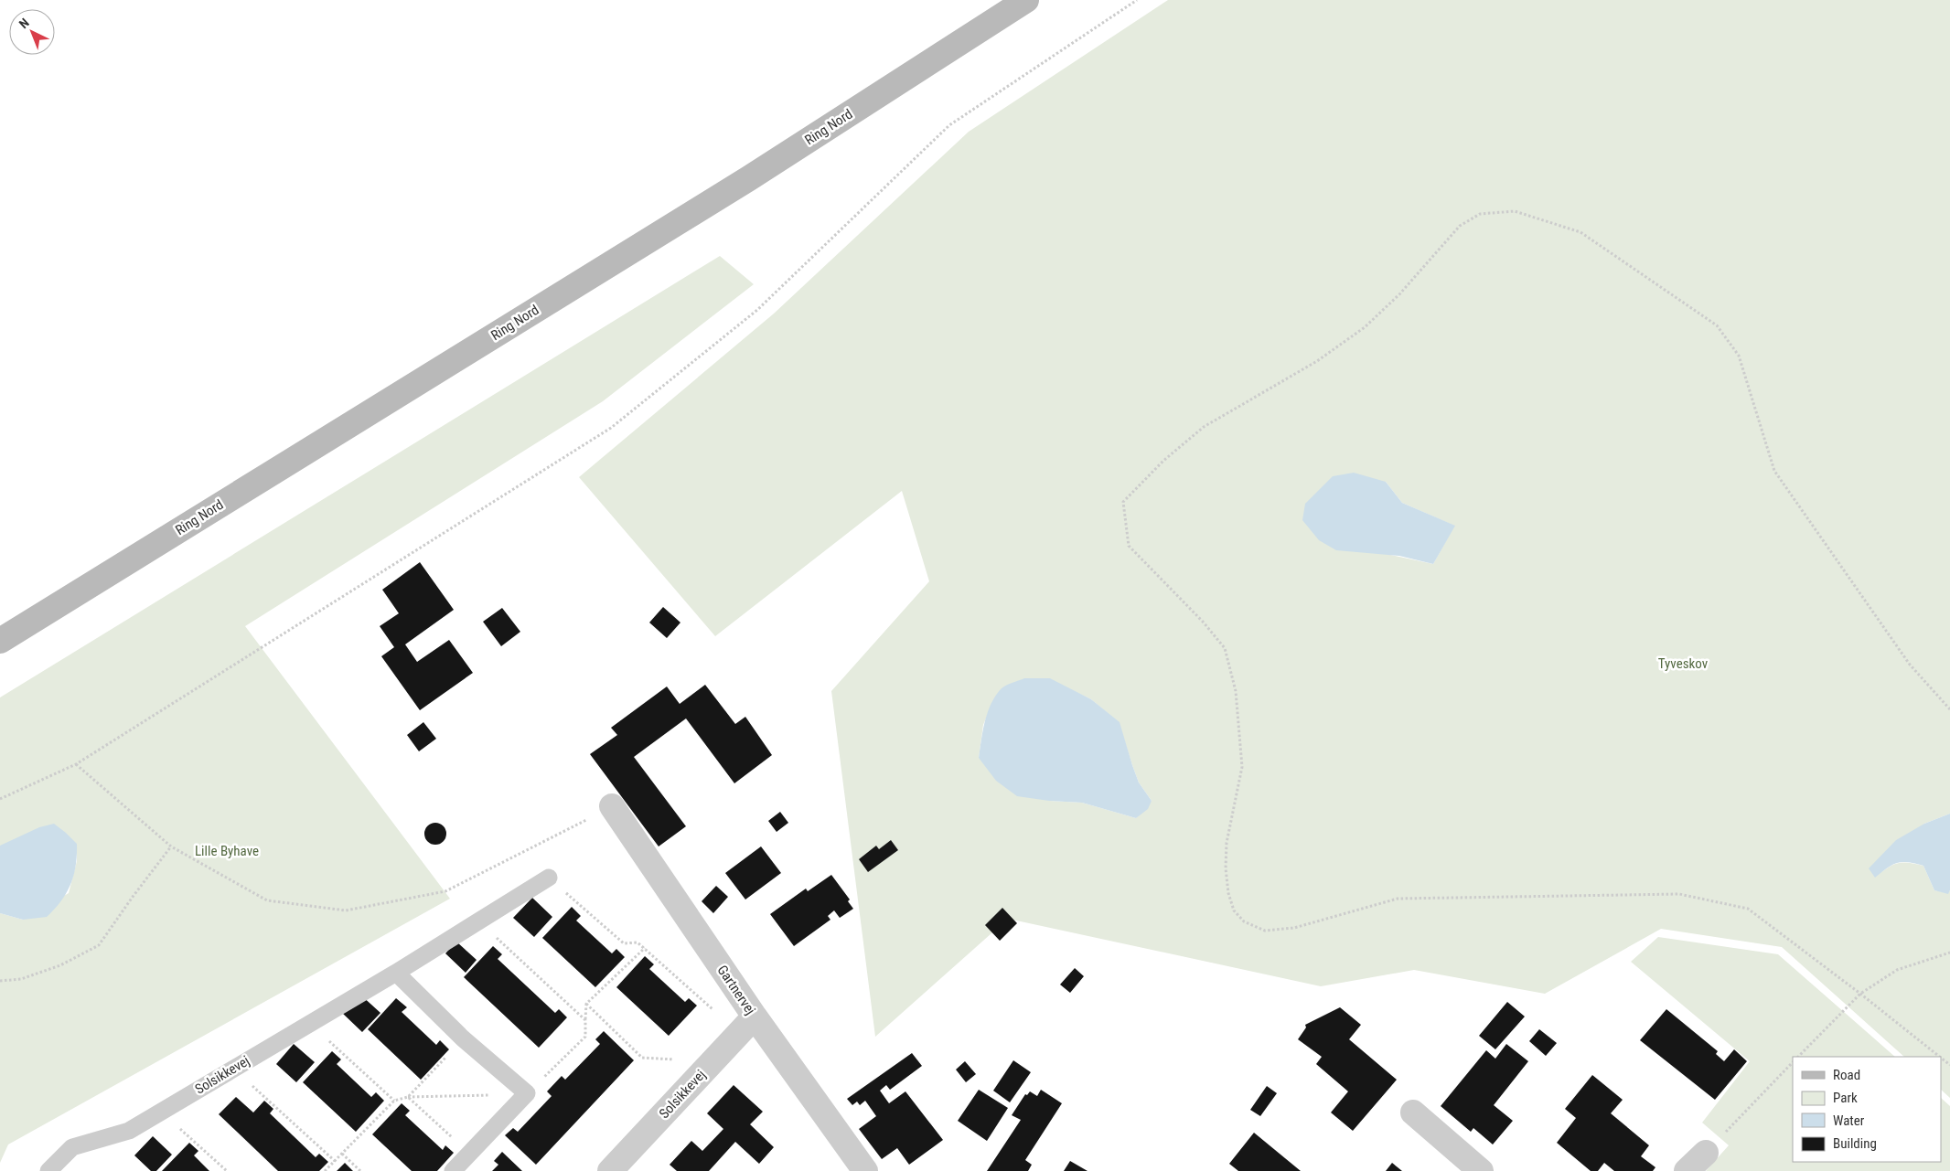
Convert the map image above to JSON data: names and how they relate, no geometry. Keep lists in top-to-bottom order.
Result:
{
  "streets": {
    "main road": ["Ring Nord"],
    "street": ["Gartnervej", "Solsikkevej"]
  },
  "crossings": [
    ["Gartnervej", "Solsikkevej"]
  ],
  "parks": ["Tyveskov", "Lille Byhave"],
  "legend": [
    "Road",
    "Park",
    "Water",
    "Building"
  ],
  "north": "top left"
}
